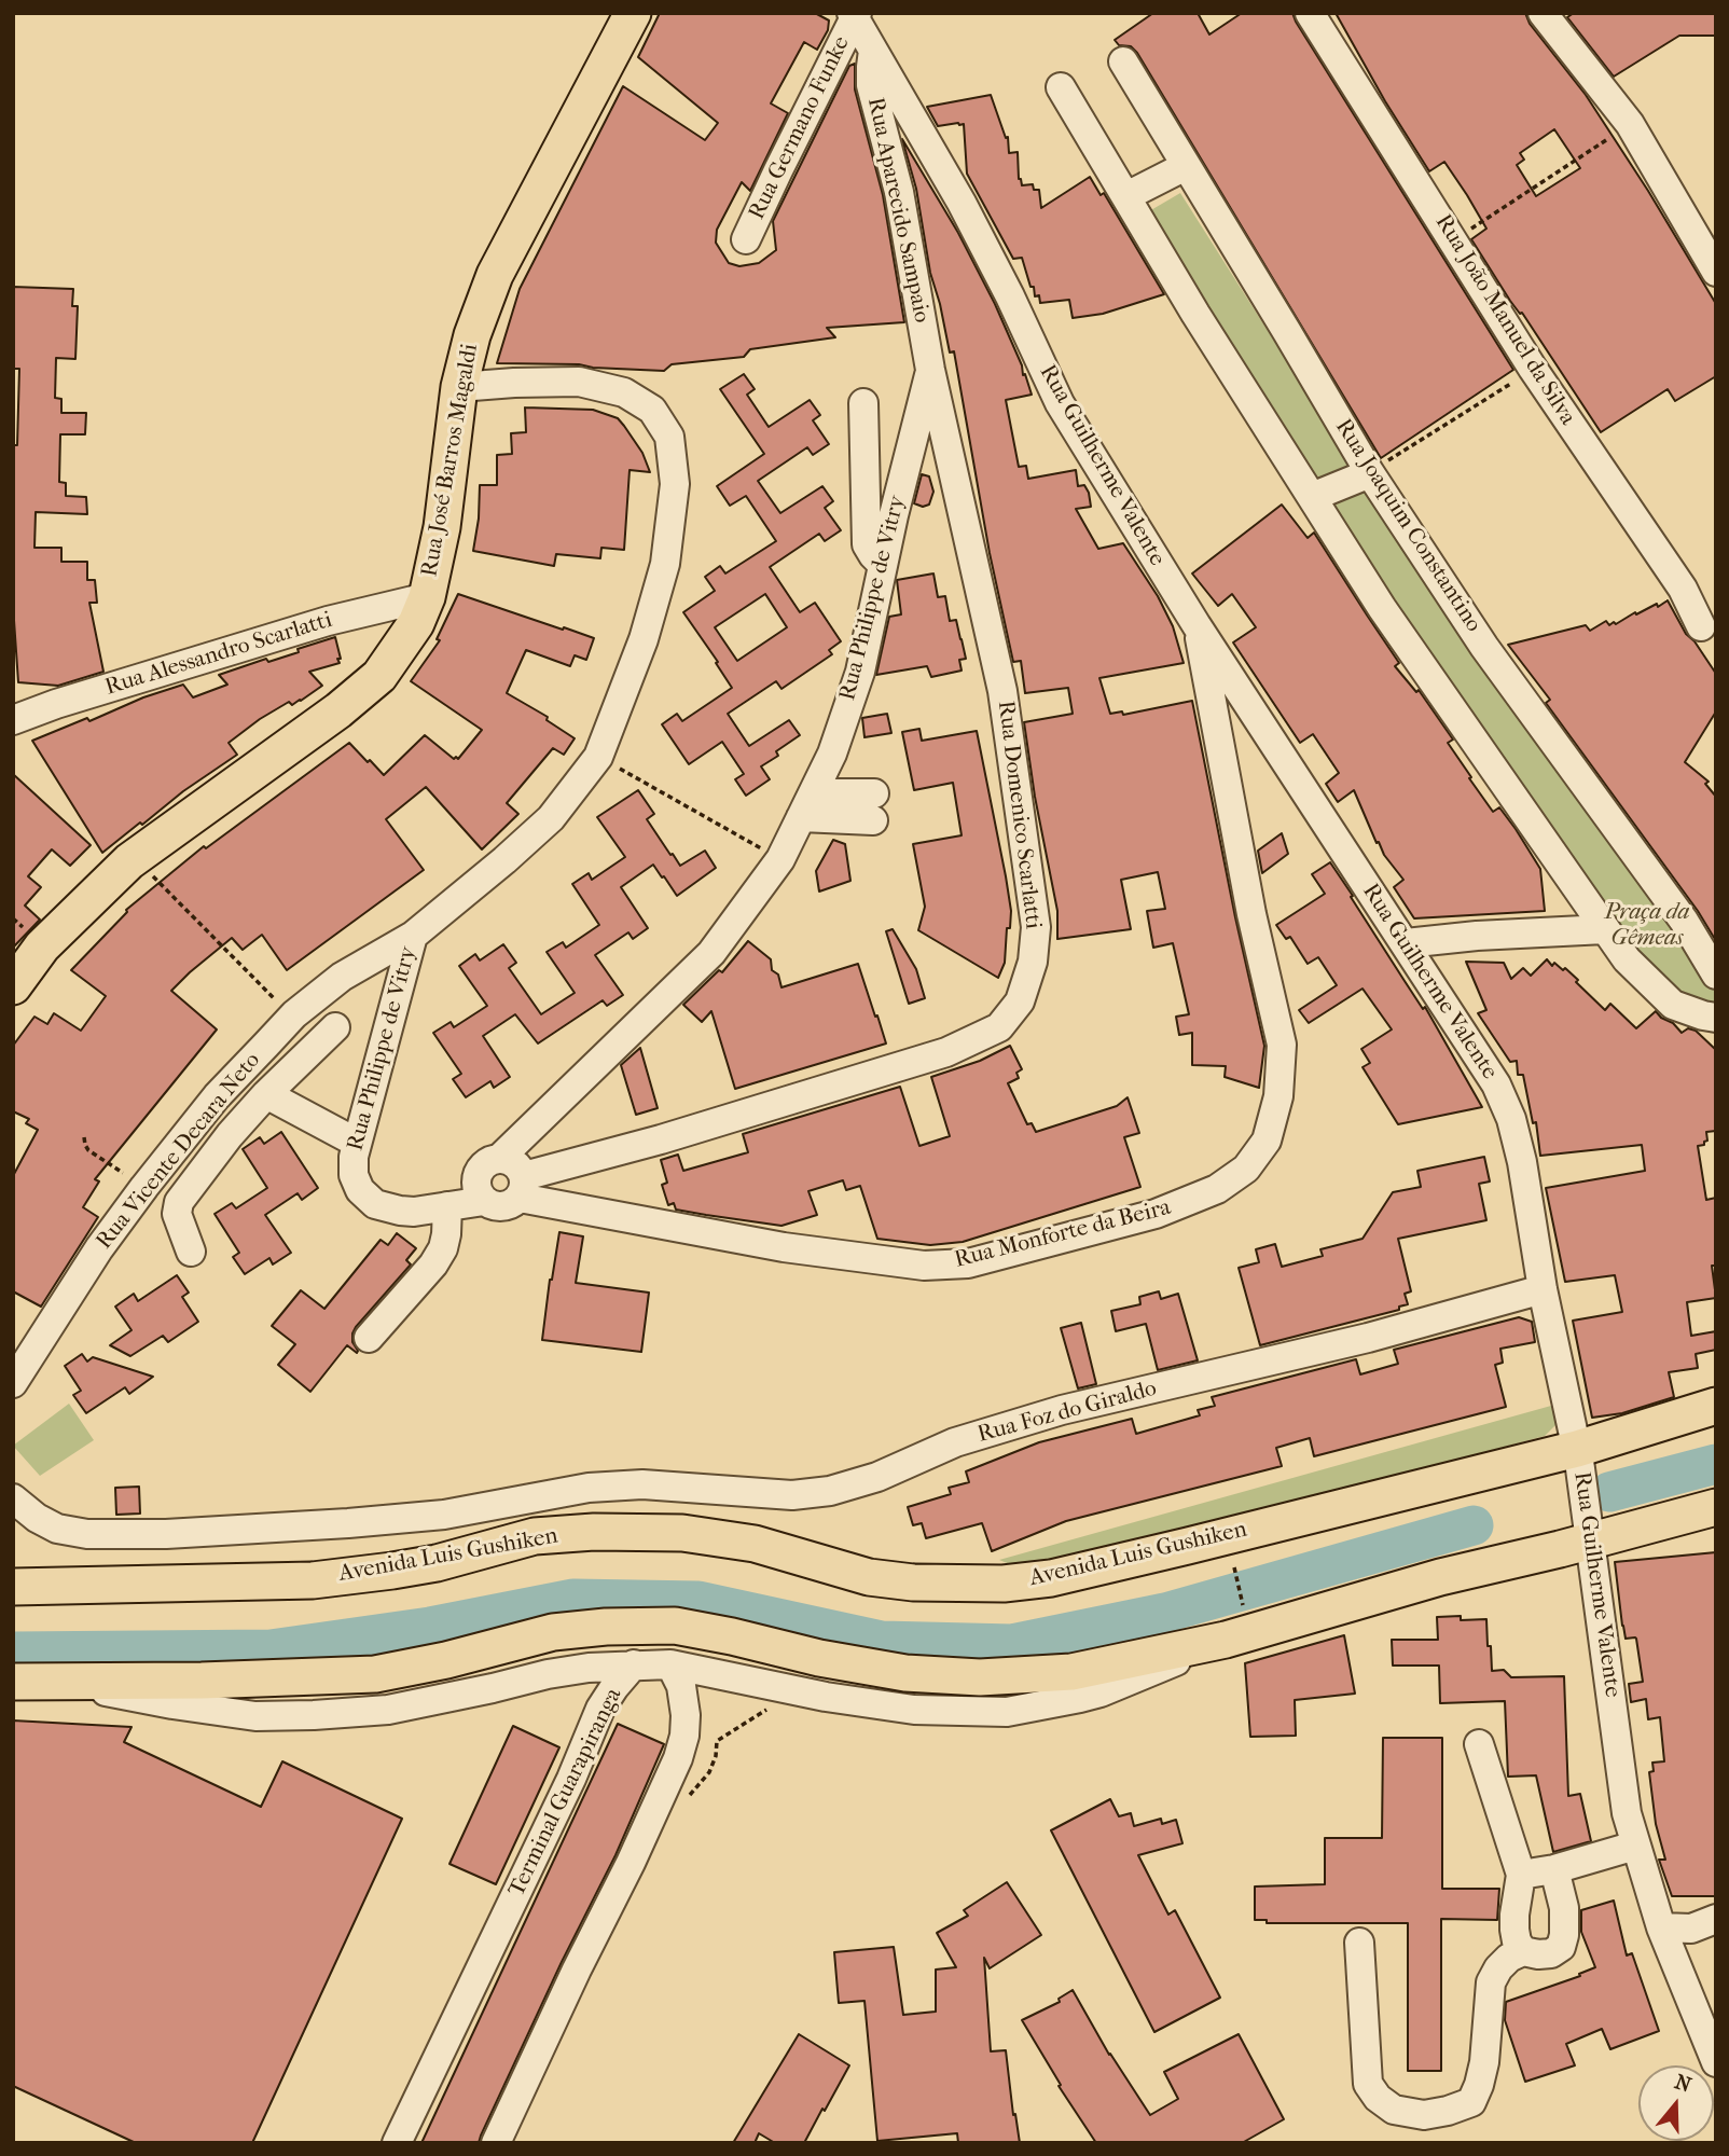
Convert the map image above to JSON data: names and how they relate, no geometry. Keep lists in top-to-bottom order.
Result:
{
  "streets": {
    "main road": ["Rua José Barros Magaldi", "Avenida Luis Gushiken"],
    "street": [
      "Rua Germano Funke",
      "Rua Aparecido Sampaio",
      "Rua João Manuel da Silva",
      "Rua Guilherme Valente",
      "Rua Joaquim Constantino",
      "Rua Philippe de Vitry",
      "Rua Alessandro Scarlatti",
      "Rua Domenico Scarlatti",
      "Rua Vicente Decara Neto",
      "Rua Monforte da Beira",
      "Rua Foz do Giraldo",
      "Terminal Guarapiranga"
    ]
  },
  "crossings": [
    ["Rua Germano Funke", "Rua Guilherme Valente"],
    ["Rua Aparecido Sampaio", "Rua Guilherme Valente"],
    ["Rua Aparecido Sampaio", "Rua Philippe de Vitry"],
    ["Rua Aparecido Sampaio", "Rua Domenico Scarlatti"],
    ["Rua José Barros Magaldi", "Rua Alessandro Scarlatti"],
    ["Rua José Barros Magaldi", "Rua Vicente Decara Neto"],
    ["Rua Guilherme Valente", "Rua Monforte da Beira"],
    ["Rua Guilherme Valente", "Rua Foz do Giraldo"],
    ["Rua Guilherme Valente", "Avenida Luis Gushiken"],
    ["Rua Philippe de Vitry", "Rua Domenico Scarlatti"],
    ["Rua Philippe de Vitry", "Rua Vicente Decara Neto"],
    ["Rua Philippe de Vitry", "Rua Monforte da Beira"],
    ["Rua Domenico Scarlatti", "Rua Monforte da Beira"]
  ],
  "parks": ["Praça da Gêmeas"],
  "north": "top"
}
